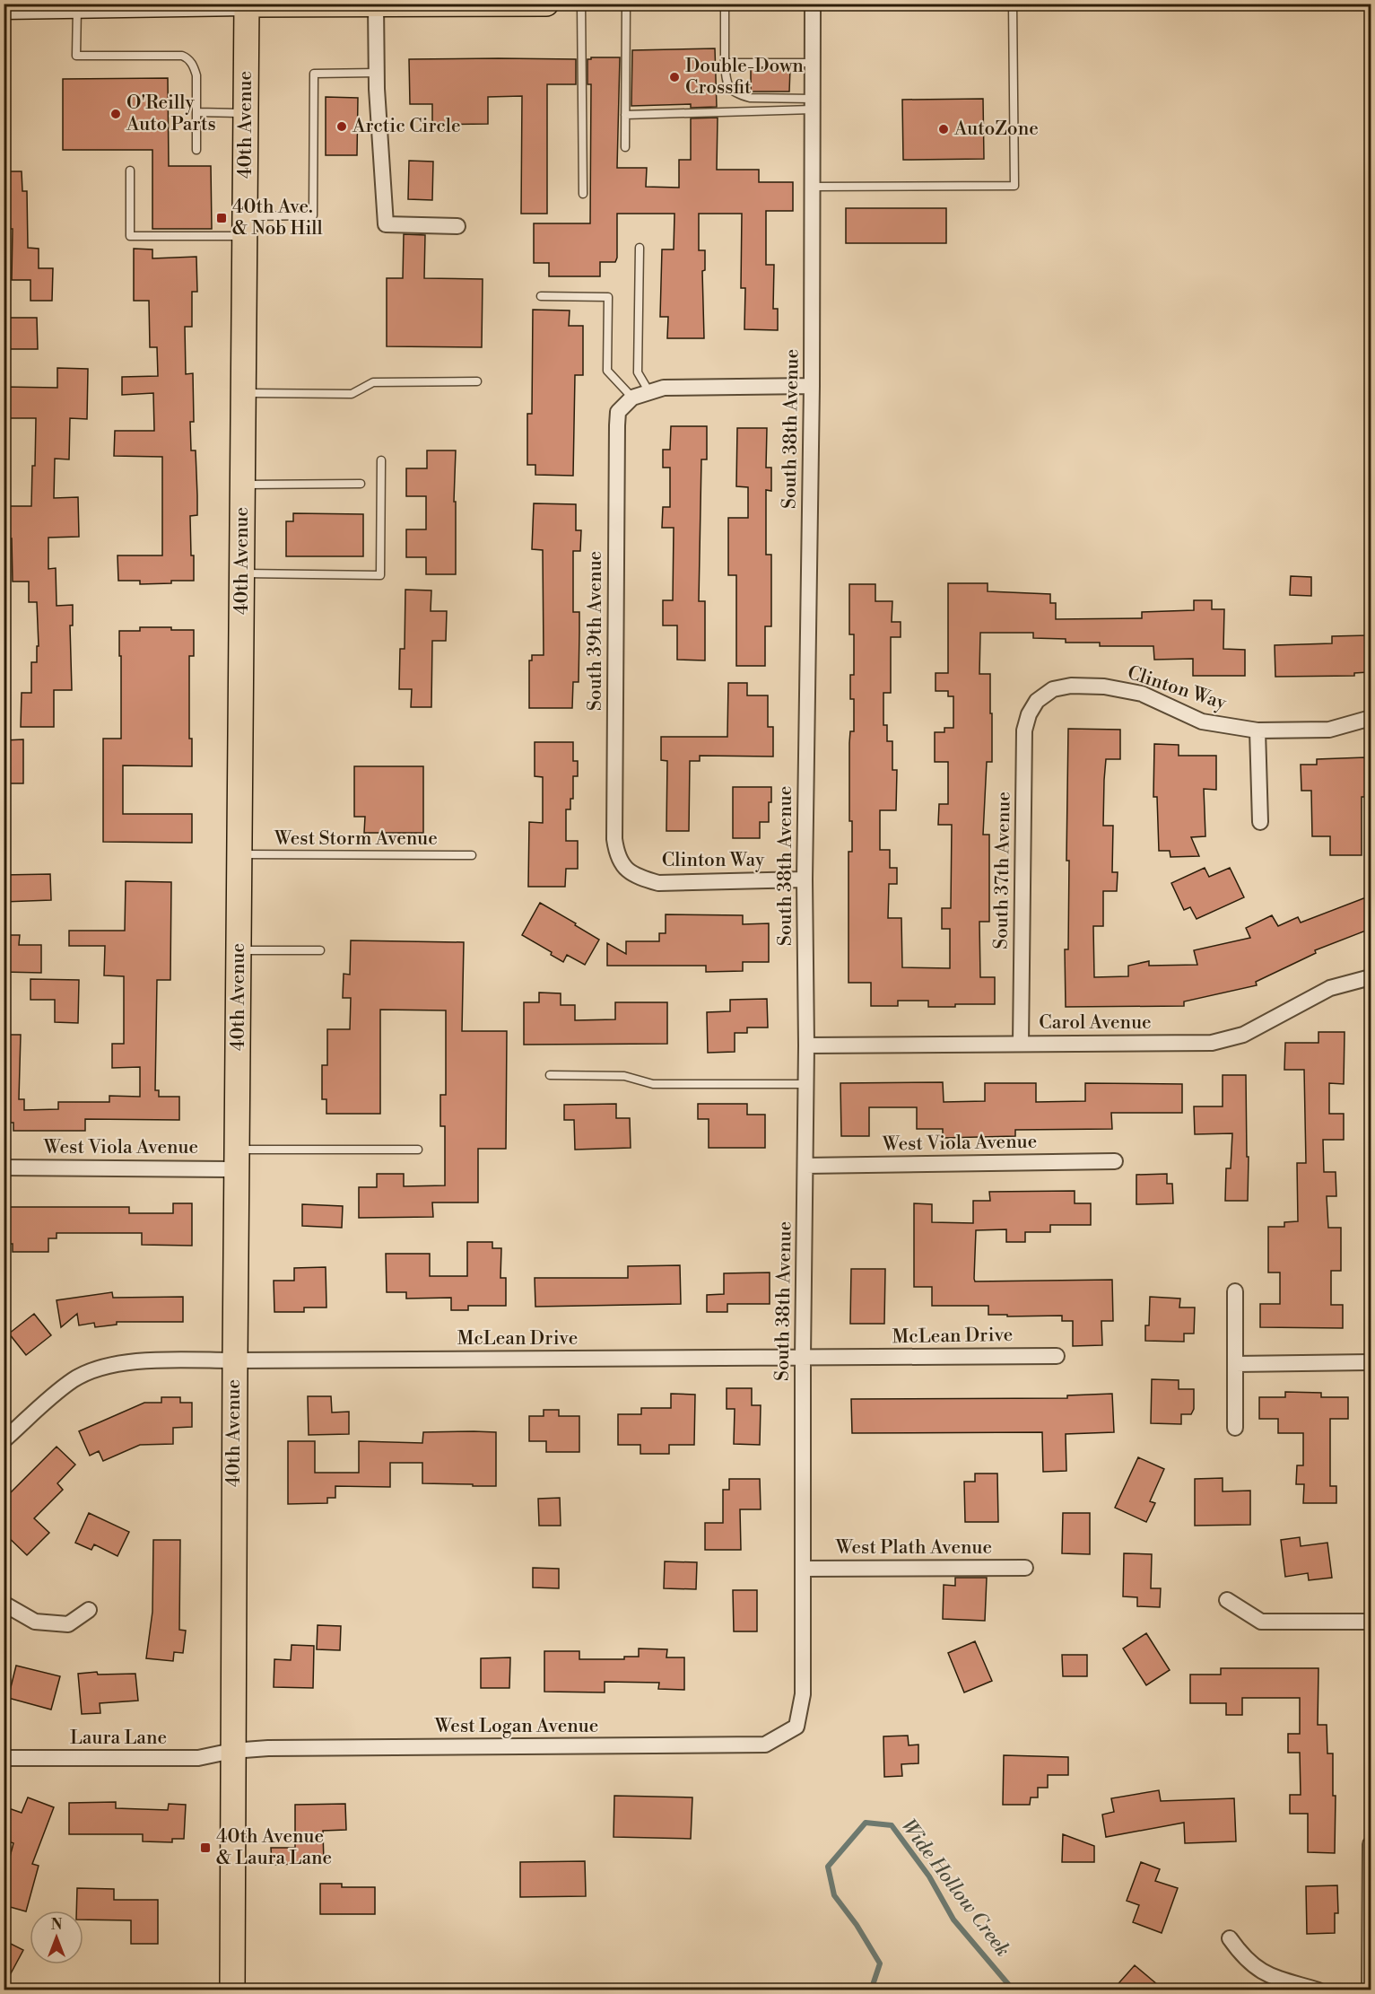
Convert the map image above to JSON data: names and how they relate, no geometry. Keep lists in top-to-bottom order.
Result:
{
  "streets": {
    "main road": ["40th Avenue"],
    "street": [
      "South 38th Avenue",
      "South 39th Avenue",
      "Clinton Way",
      "South 37th Avenue",
      "Carol Avenue",
      "West Viola Avenue",
      "McLean Drive",
      "West Plath Avenue",
      "West Logan Avenue",
      "Laura Lane"
    ],
    "lane": ["West Storm Avenue"]
  },
  "crossings": [
    ["40th Avenue", "West Storm Avenue"],
    ["40th Avenue", "West Viola Avenue"],
    ["40th Avenue", "McLean Drive"],
    ["40th Avenue", "West Logan Avenue"],
    ["40th Avenue", "Laura Lane"],
    ["South 38th Avenue", "Clinton Way"],
    ["South 38th Avenue", "Carol Avenue"],
    ["South 38th Avenue", "West Viola Avenue"],
    ["South 38th Avenue", "McLean Drive"],
    ["South 38th Avenue", "West Plath Avenue"],
    ["South 38th Avenue", "West Logan Avenue"],
    ["South 39th Avenue", "Clinton Way"],
    ["Clinton Way", "South 37th Avenue"],
    ["South 37th Avenue", "Carol Avenue"],
    ["West Logan Avenue", "Laura Lane"]
  ],
  "water": ["Wide Hollow Creek"],
  "places": {
    "other": [
      "Double-Down Crossfit",
      "O'Reilly Auto Parts",
      "Arctic Circle",
      "AutoZone"
    ],
    "transit": ["40th Ave. & Nob Hill", "40th Avenue & Laura Lane"]
  },
  "north": "top"
}
